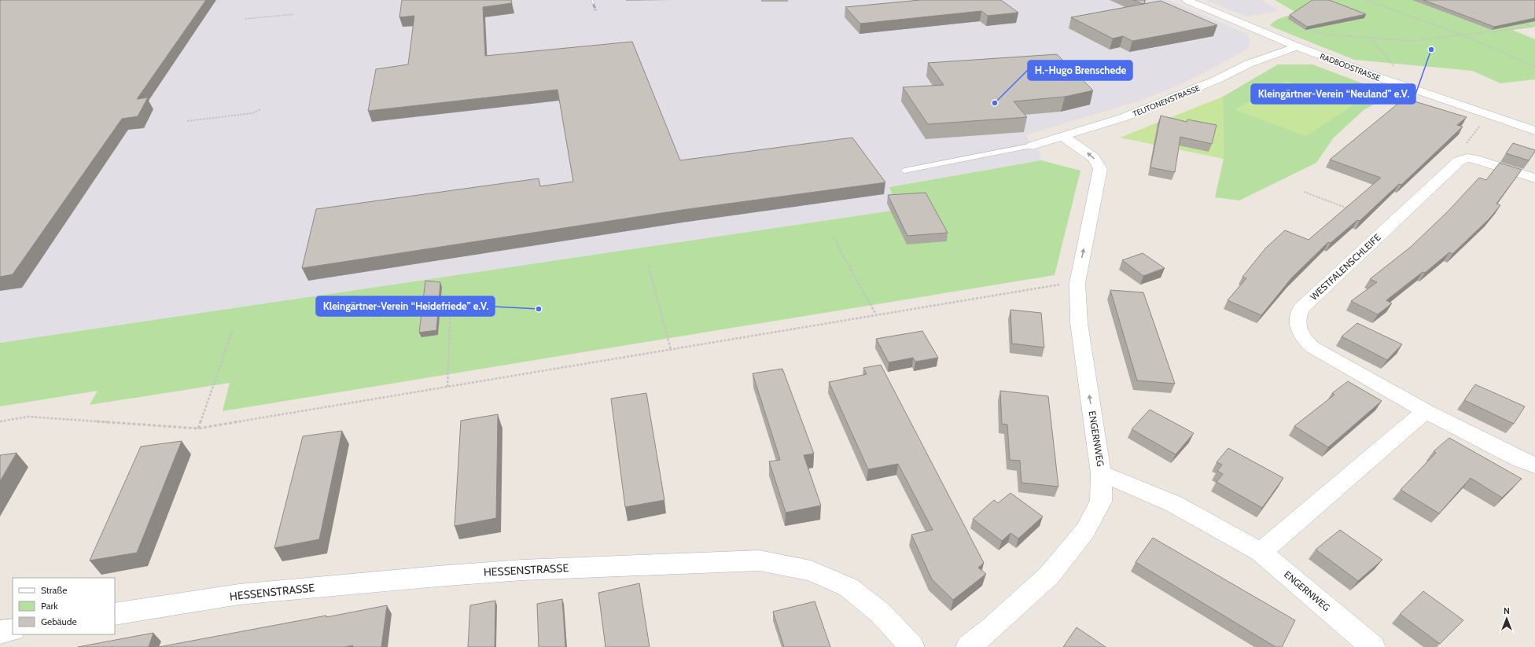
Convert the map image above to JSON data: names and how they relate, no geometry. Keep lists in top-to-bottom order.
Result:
{
  "streets": {
    "street": [
      "RADBODSTRASSE",
      "TEUTONENSTRASSE",
      "WESTFALENSCHLEIFE",
      "ENGERNWEG",
      "HESSENSTRASSE"
    ]
  },
  "crossings": [
    ["RADBODSTRASSE", "TEUTONENSTRASSE"],
    ["TEUTONENSTRASSE", "ENGERNWEG"]
  ],
  "one_way": ["ENGERNWEG"],
  "places": ["Kleingärtner-Verein “Neuland” e.V.", "H.-Hugo Brenschede", "Kleingärtner-Verein “Heidefriede” e.V."],
  "legend": ["Straße", "Park", "Gebäude"],
  "north": "top"
}
